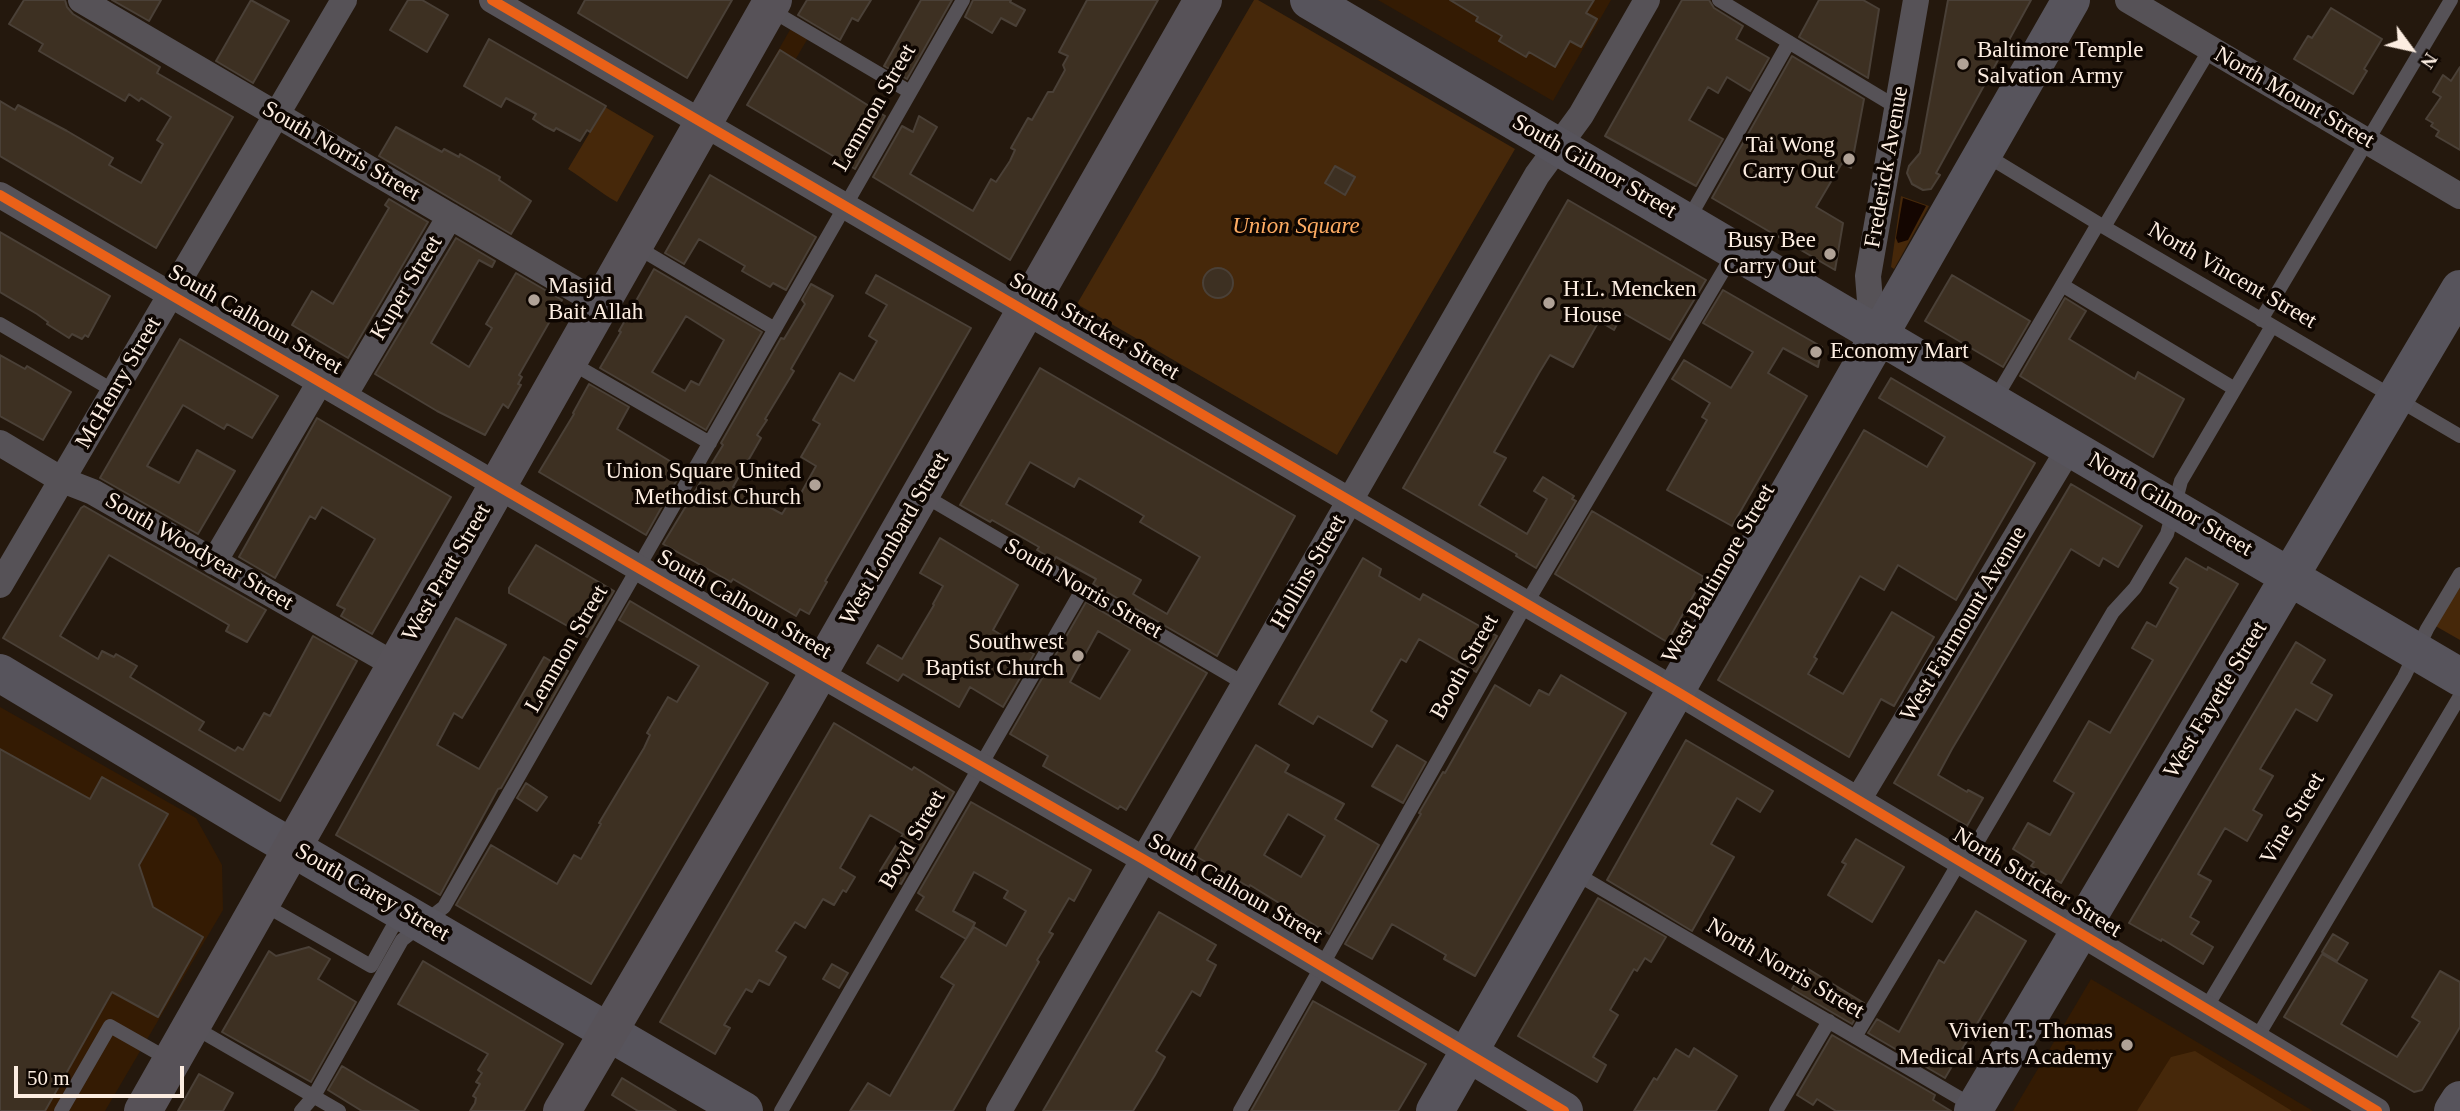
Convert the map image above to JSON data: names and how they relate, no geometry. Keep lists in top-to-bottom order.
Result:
{
  "streets": {
    "main road": ["West Lombard Street", "West Pratt Street"],
    "street": [
      "North Mount Street",
      "South Norris Street",
      "South Gilmor Street",
      "Frederick Avenue",
      "Kuper Street",
      "South Calhoun Street",
      "South Stricker Street",
      "McHenry Street",
      "North Gilmor Street",
      "South Woodyear Street",
      "Hollins Street",
      "West Baltimore Street",
      "West Fairmount Avenue",
      "West Fayette Street",
      "North Stricker Street",
      "South Carey Street"
    ],
    "lane": [
      "Lemmon Street",
      "North Vincent Street",
      "Booth Street",
      "Vine Street",
      "Boyd Street",
      "North Norris Street"
    ]
  },
  "crossings": [
    ["Lemmon Street", "South Calhoun Street"],
    ["Lemmon Street", "South Stricker Street"],
    ["Lemmon Street", "South Carey Street"],
    ["South Norris Street", "Kuper Street"],
    ["South Norris Street", "McHenry Street"],
    ["South Norris Street", "West Lombard Street"],
    ["South Norris Street", "Hollins Street"],
    ["South Norris Street", "West Pratt Street"],
    ["South Norris Street", "Boyd Street"],
    ["South Gilmor Street", "Frederick Avenue"],
    ["South Gilmor Street", "North Gilmor Street"],
    ["South Gilmor Street", "Hollins Street"],
    ["South Gilmor Street", "West Baltimore Street"],
    ["South Gilmor Street", "Booth Street"],
    ["Frederick Avenue", "North Gilmor Street"],
    ["Frederick Avenue", "West Baltimore Street"],
    ["North Vincent Street", "West Baltimore Street"],
    ["North Vincent Street", "West Fayette Street"],
    ["Kuper Street", "South Calhoun Street"],
    ["South Calhoun Street", "McHenry Street"],
    ["South Calhoun Street", "West Lombard Street"],
    ["South Calhoun Street", "Hollins Street"],
    ["South Calhoun Street", "West Pratt Street"],
    ["South Calhoun Street", "West Baltimore Street"],
    ["South Calhoun Street", "Booth Street"],
    ["South Calhoun Street", "Boyd Street"],
    ["South Stricker Street", "West Lombard Street"],
    ["South Stricker Street", "Hollins Street"],
    ["South Stricker Street", "West Pratt Street"],
    ["South Stricker Street", "West Baltimore Street"],
    ["South Stricker Street", "Booth Street"],
    ["South Stricker Street", "North Stricker Street"],
    ["McHenry Street", "South Woodyear Street"],
    ["North Gilmor Street", "West Baltimore Street"],
    ["North Gilmor Street", "West Fairmount Avenue"],
    ["North Gilmor Street", "West Fayette Street"],
    ["North Gilmor Street", "Vine Street"],
    ["West Lombard Street", "South Carey Street"],
    ["South Woodyear Street", "West Pratt Street"],
    ["West Pratt Street", "South Carey Street"],
    ["West Baltimore Street", "North Stricker Street"],
    ["West Baltimore Street", "North Norris Street"],
    ["West Fairmount Avenue", "North Stricker Street"],
    ["West Fayette Street", "North Stricker Street"],
    ["West Fayette Street", "North Norris Street"],
    ["Vine Street", "North Stricker Street"]
  ],
  "parks": ["Union Square"],
  "places": [
    "Baltimore Temple Salvation Army",
    "Tai Wong Carry Out",
    "Busy Bee Carry Out",
    "Masjid Bait Allah",
    "H.L. Mencken House",
    "Economy Mart",
    "Union Square United Methodist Church",
    "Southwest Baptist Church",
    "Vivien T. Thomas Medical Arts Academy"
  ],
  "scale_bar": "50 m",
  "north": "bottom right"
}
